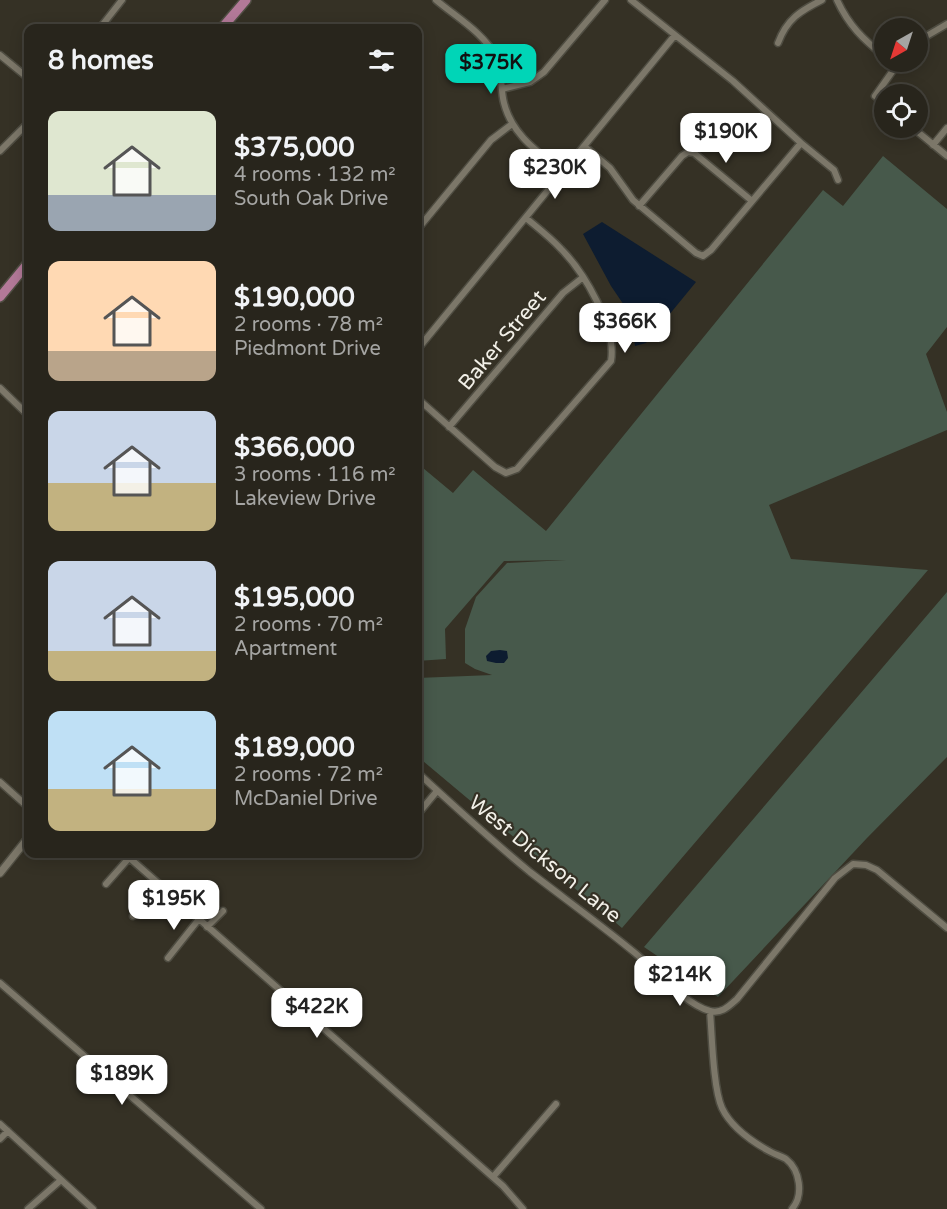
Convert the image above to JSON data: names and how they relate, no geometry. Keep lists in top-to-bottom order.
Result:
{
  "streets": {
    "street": ["Baker Street", "West Dickson Lane"]
  },
  "north": "bottom left",
  "page": {
    "heading": "8 homes",
    "price": [
      "$375K",
      "$190K",
      "$230K",
      "$366K",
      "$195K",
      "$214K",
      "$422K",
      "$189K"
    ],
    "list": [
      {
        "name": "$375,000",
        "note": "4 rooms · 132 m² · South Oak Drive"
      },
      {
        "name": "$190,000",
        "note": "2 rooms · 78 m² · Piedmont Drive"
      },
      {
        "name": "$366,000",
        "note": "3 rooms · 116 m² · Lakeview Drive"
      },
      {
        "name": "$195,000",
        "note": "2 rooms · 70 m² · Apartment"
      },
      {
        "name": "$189,000",
        "note": "2 rooms · 72 m² · McDaniel Drive"
      }
    ]
  }
}
